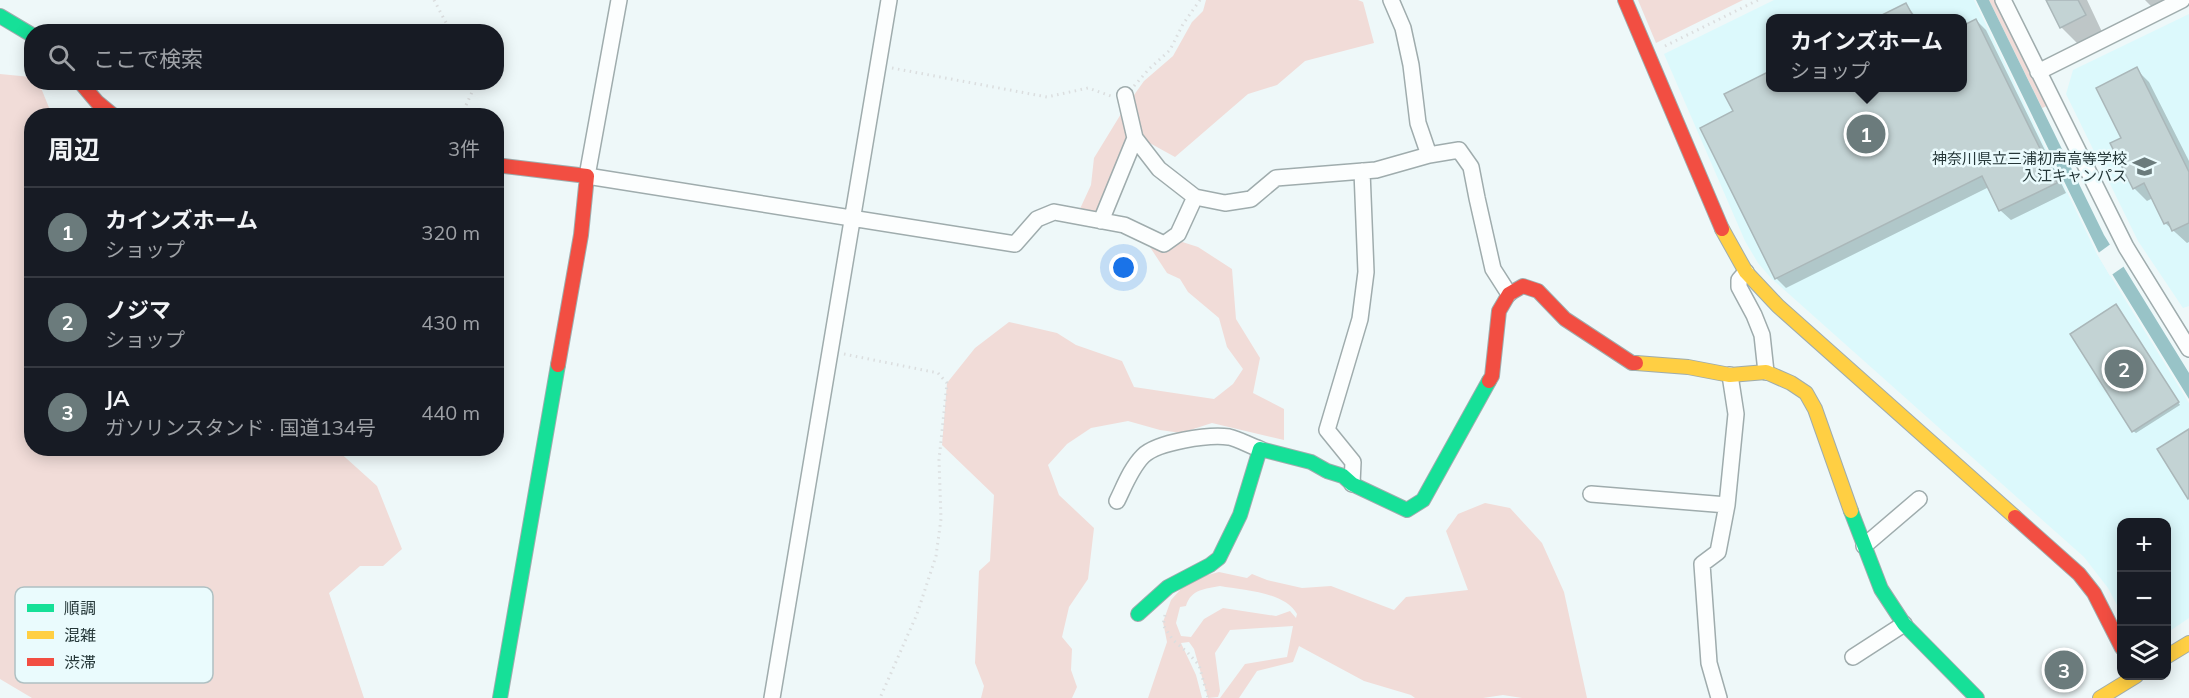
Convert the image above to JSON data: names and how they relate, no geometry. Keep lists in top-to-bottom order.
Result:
{
  "places": {
    "school or university": ["神奈川県立三浦初声高等学校 入江キャンパス"]
  },
  "legend": ["順調", "混雑", "渋滞"],
  "page": {
    "popup": ["カインズホーム", "ショップ"],
    "search": "ここで検索",
    "heading": ["周辺", "3件"],
    "pins": ["1", "2", "3"],
    "list": [
      {
        "mark": "1",
        "name": "カインズホーム",
        "note": "ショップ",
        "value": "320 m"
      },
      {
        "mark": "2",
        "name": "ノジマ",
        "note": "ショップ",
        "value": "430 m"
      },
      {
        "mark": "3",
        "name": "JA",
        "note": "ガソリンスタンド · 国道134号",
        "value": "440 m"
      }
    ],
    "map_buttons": ["+", "−"]
  }
}
